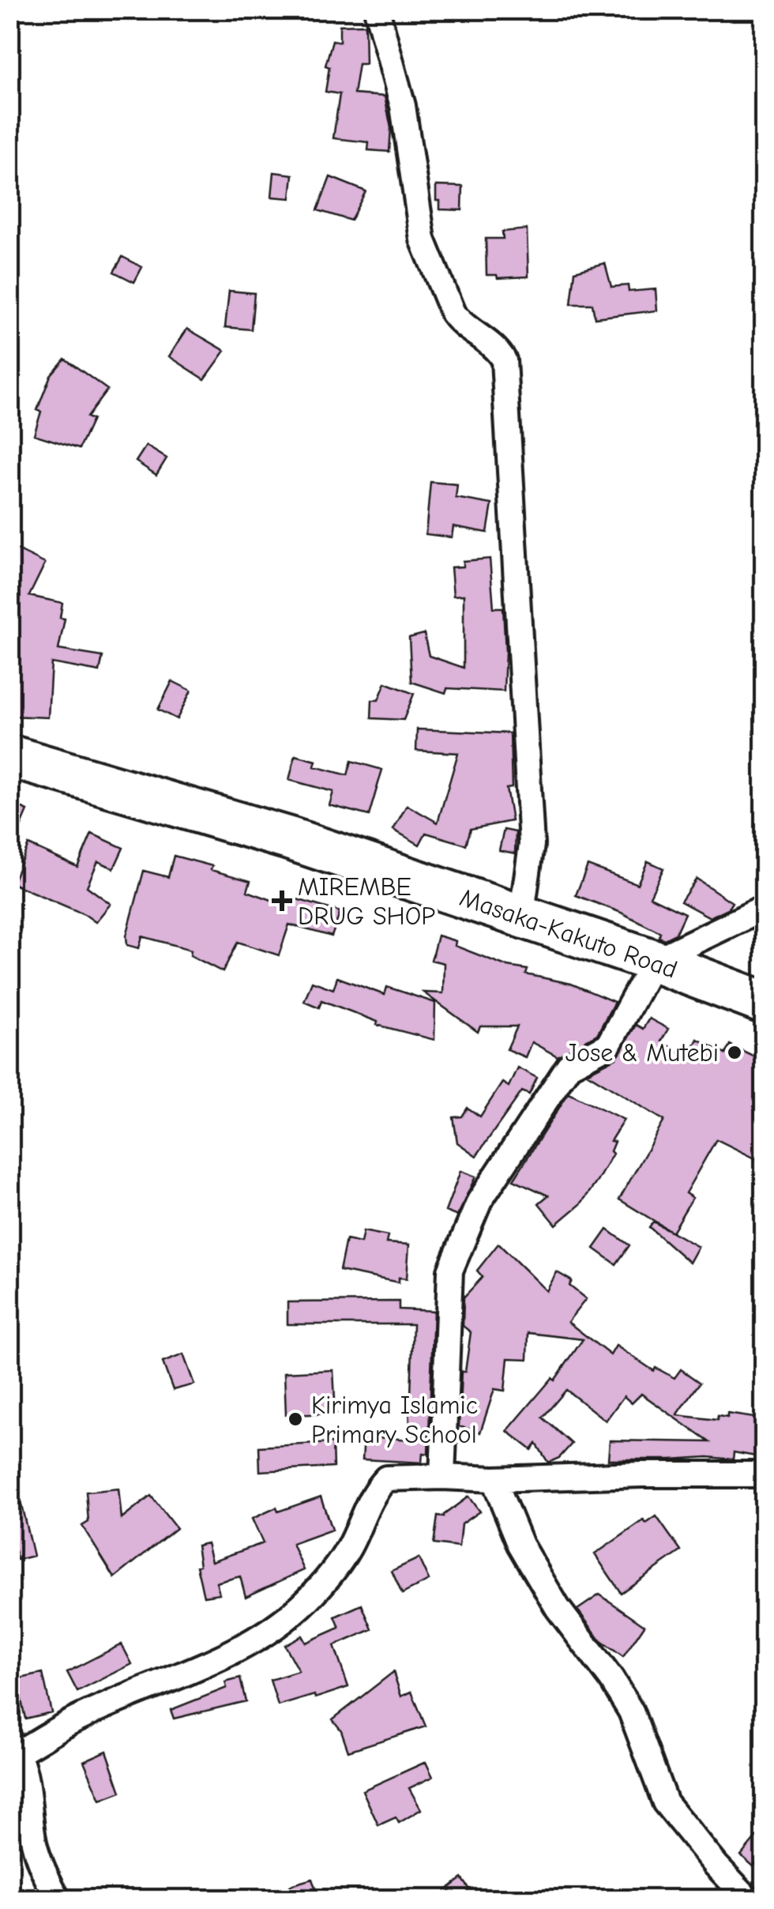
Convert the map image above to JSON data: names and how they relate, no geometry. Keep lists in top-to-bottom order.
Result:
{
  "streets": {
    "highway": ["Masaka-Kakuto Road"]
  },
  "places": {
    "health": ["MIREMBE DRUG SHOP"],
    "other": ["Jose & Mutebi", "Kirimya Islamic Primary School"]
  }
}
